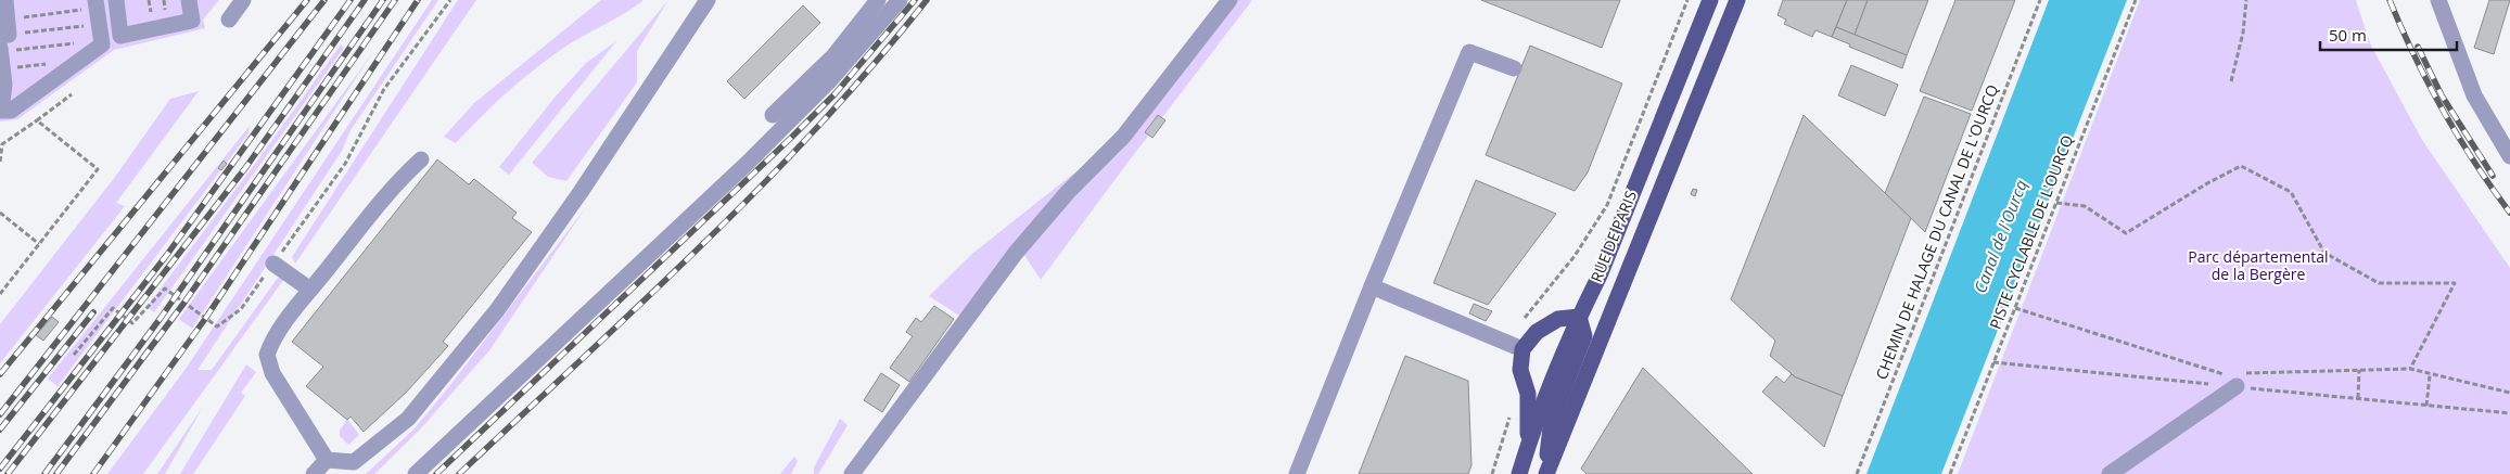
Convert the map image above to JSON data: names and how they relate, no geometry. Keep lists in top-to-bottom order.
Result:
{
  "streets": {
    "main road": ["RUE DE PARIS"],
    "path": ["CHEMIN DE HALAGE DU CANAL DE L'OURCQ", "PISTE CYCLABLE DE L'OURCQ"]
  },
  "water": ["Canal de l'Ourcq"],
  "parks": ["Parc départemental de la Bergère"],
  "scale_bar": "50 m"
}
